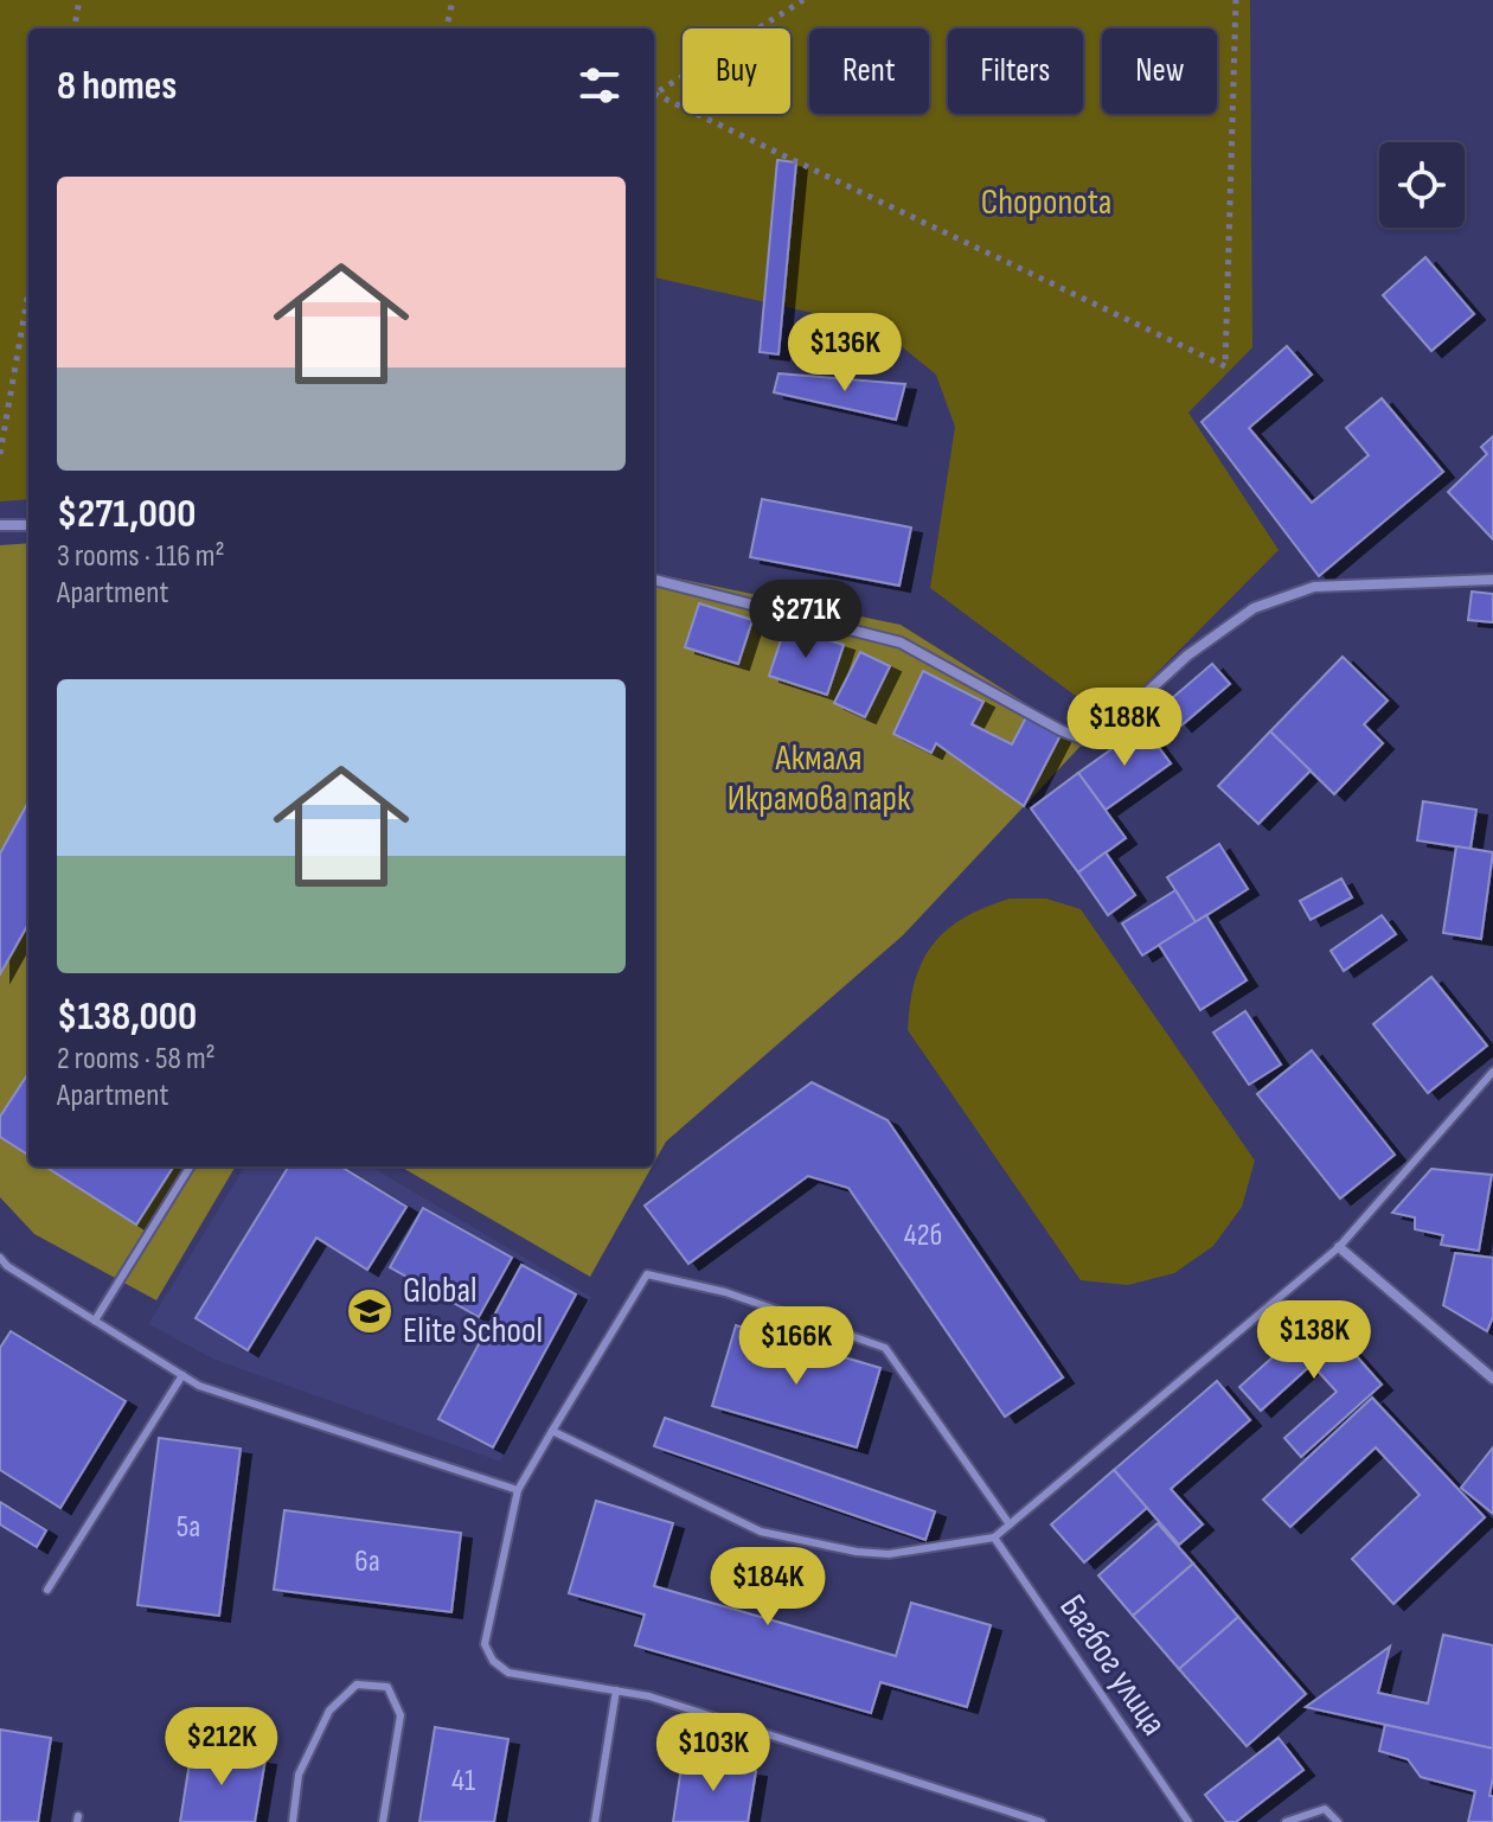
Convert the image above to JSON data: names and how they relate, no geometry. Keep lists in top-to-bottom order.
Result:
{
  "streets": {
    "lane": ["Багбог улица"]
  },
  "parks": ["Choponota", "Акмаля Икрамова парк"],
  "places": {
    "school or university": ["Global Elite School"]
  },
  "house_numbers": [
    "42б",
    "5а",
    "6а",
    "41"
  ],
  "page": {
    "chip": [
      "Buy",
      "Rent",
      "Filters",
      "New"
    ],
    "heading": "8 homes",
    "list": [
      {
        "name": "$271,000",
        "note": "3 rooms · 116 m² · Apartment"
      },
      {
        "name": "$138,000",
        "note": "2 rooms · 58 m² · Apartment"
      }
    ],
    "price": [
      "$136K",
      "$271K",
      "$188K",
      "$138K",
      "$166K",
      "$184K",
      "$212K",
      "$103K"
    ]
  }
}
